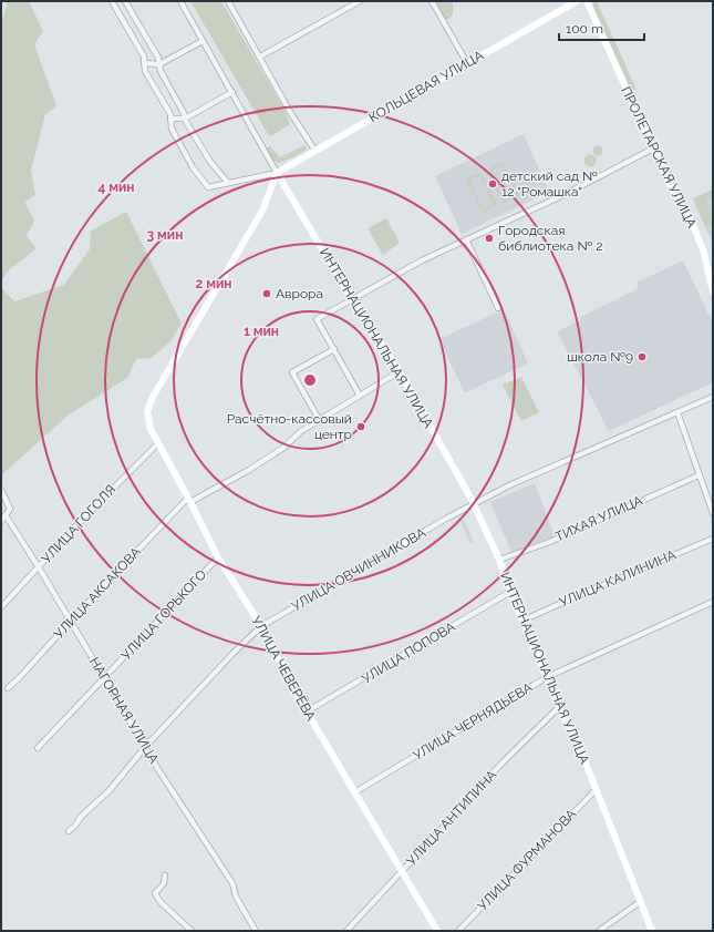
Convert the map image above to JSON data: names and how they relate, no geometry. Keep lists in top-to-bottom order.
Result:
{
  "streets": {
    "main road": [
      "КОЛЬЦЕВАЯ УЛИЦА",
      "ПРОЛЕТАРСКАЯ УЛИЦА",
      "ИНТЕРНАЦИОНАЛЬНАЯ УЛИЦА",
      "УЛИЦА ЧЕВЕРЁВА"
    ],
    "street": [
      "ТИХАЯ УЛИЦА",
      "УЛИЦА ГОГОЛЯ",
      "УЛИЦА ОВЧИННИКОВА",
      "УЛИЦА КАЛИНИНА",
      "УЛИЦА АКСАКОВА",
      "УЛИЦА ГОРЬКОГО",
      "УЛИЦА ПОПОВА",
      "НАГОРНАЯ УЛИЦА",
      "УЛИЦА ЧЕРНЯДЬЕВА",
      "УЛИЦА АНТИПИНА",
      "УЛИЦА ФУРМАНОВА"
    ]
  },
  "crossings": [
    ["КОЛЬЦЕВАЯ УЛИЦА", "ИНТЕРНАЦИОНАЛЬНАЯ УЛИЦА"],
    ["КОЛЬЦЕВАЯ УЛИЦА", "УЛИЦА ЧЕВЕРЁВА"],
    ["ИНТЕРНАЦИОНАЛЬНАЯ УЛИЦА", "ТИХАЯ УЛИЦА"],
    ["ИНТЕРНАЦИОНАЛЬНАЯ УЛИЦА", "УЛИЦА ОВЧИННИКОВА"],
    ["ИНТЕРНАЦИОНАЛЬНАЯ УЛИЦА", "УЛИЦА КАЛИНИНА"],
    ["ИНТЕРНАЦИОНАЛЬНАЯ УЛИЦА", "УЛИЦА АКСАКОВА"],
    ["ИНТЕРНАЦИОНАЛЬНАЯ УЛИЦА", "УЛИЦА ПОПОВА"],
    ["ИНТЕРНАЦИОНАЛЬНАЯ УЛИЦА", "УЛИЦА ЧЕВЕРЁВА"],
    ["ИНТЕРНАЦИОНАЛЬНАЯ УЛИЦА", "УЛИЦА ЧЕРНЯДЬЕВА"],
    ["ИНТЕРНАЦИОНАЛЬНАЯ УЛИЦА", "УЛИЦА АНТИПИНА"],
    ["ИНТЕРНАЦИОНАЛЬНАЯ УЛИЦА", "УЛИЦА ФУРМАНОВА"],
    ["УЛИЦА ГОГОЛЯ", "УЛИЦА ЧЕВЕРЁВА"],
    ["УЛИЦА ГОГОЛЯ", "НАГОРНАЯ УЛИЦА"],
    ["УЛИЦА ОВЧИННИКОВА", "УЛИЦА ЧЕВЕРЁВА"],
    ["УЛИЦА ОВЧИННИКОВА", "НАГОРНАЯ УЛИЦА"],
    ["УЛИЦА АКСАКОВА", "УЛИЦА ЧЕВЕРЁВА"],
    ["УЛИЦА АКСАКОВА", "НАГОРНАЯ УЛИЦА"],
    ["УЛИЦА ГОРЬКОГО", "УЛИЦА ЧЕВЕРЁВА"],
    ["УЛИЦА ГОРЬКОГО", "НАГОРНАЯ УЛИЦА"],
    ["УЛИЦА ПОПОВА", "УЛИЦА ЧЕВЕРЁВА"],
    ["УЛИЦА ЧЕВЕРЁВА", "УЛИЦА ЧЕРНЯДЬЕВА"],
    ["УЛИЦА ЧЕВЕРЁВА", "УЛИЦА АНТИПИНА"]
  ],
  "places": [
    "детский сад № 12 \"Ромашка\"",
    "Городская библиотека № 2",
    "Аврора",
    "школа №9",
    "Расчётно-кассовый центр"
  ],
  "scale_bar": "100 m",
  "rings": [
    "4 мин",
    "3 мин",
    "2 мин",
    "1 мин"
  ]
}
